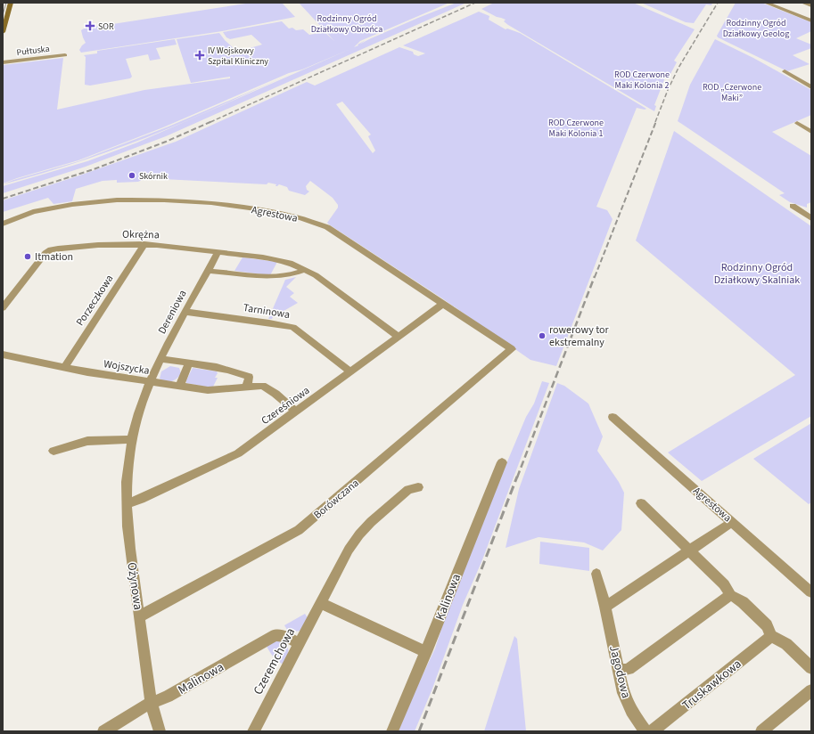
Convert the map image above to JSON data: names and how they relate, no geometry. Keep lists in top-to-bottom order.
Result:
{
  "streets": {
    "street": [
      "Pułtuska",
      "Agrestowa",
      "Okrężna",
      "Porzeczkowa",
      "Tarninowa",
      "Dereniowa",
      "Wojszycka",
      "Czereśniowa",
      "Borówczana",
      "Ożynowa",
      "Kalinowa",
      "Czeremchowa",
      "Jagodowa",
      "Malinowa",
      "Truskawkowa"
    ]
  },
  "crossings": [
    ["Agrestowa", "Czereśniowa"],
    ["Agrestowa", "Borówczana"],
    ["Okrężna", "Porzeczkowa"],
    ["Okrężna", "Dereniowa"],
    ["Okrężna", "Czereśniowa"],
    ["Porzeczkowa", "Wojszycka"],
    ["Tarninowa", "Dereniowa"],
    ["Tarninowa", "Czereśniowa"],
    ["Dereniowa", "Wojszycka"],
    ["Dereniowa", "Ożynowa"],
    ["Wojszycka", "Czereśniowa"],
    ["Wojszycka", "Ożynowa"],
    ["Czereśniowa", "Ożynowa"],
    ["Borówczana", "Ożynowa"],
    ["Ożynowa", "Malinowa"],
    ["Czeremchowa", "Malinowa"]
  ],
  "parks": [
    "Rodzinny Ogród Działkowy Obrońca",
    "Rodzinny Ogród Działkowy Geolog",
    "ROD Czerwone Maki Kolonia 2",
    "ROD „Czerwone Maki”",
    "ROD Czerwone Maki Kolonia 1",
    "Rodzinny Ogród Działkowy Skalniak"
  ],
  "places": {
    "health": ["SOR", "IV Wojskowy Szpital Kliniczny"],
    "other": ["Skórnik", "Itmation", "rowerowy tor ekstremalny"]
  }
}
